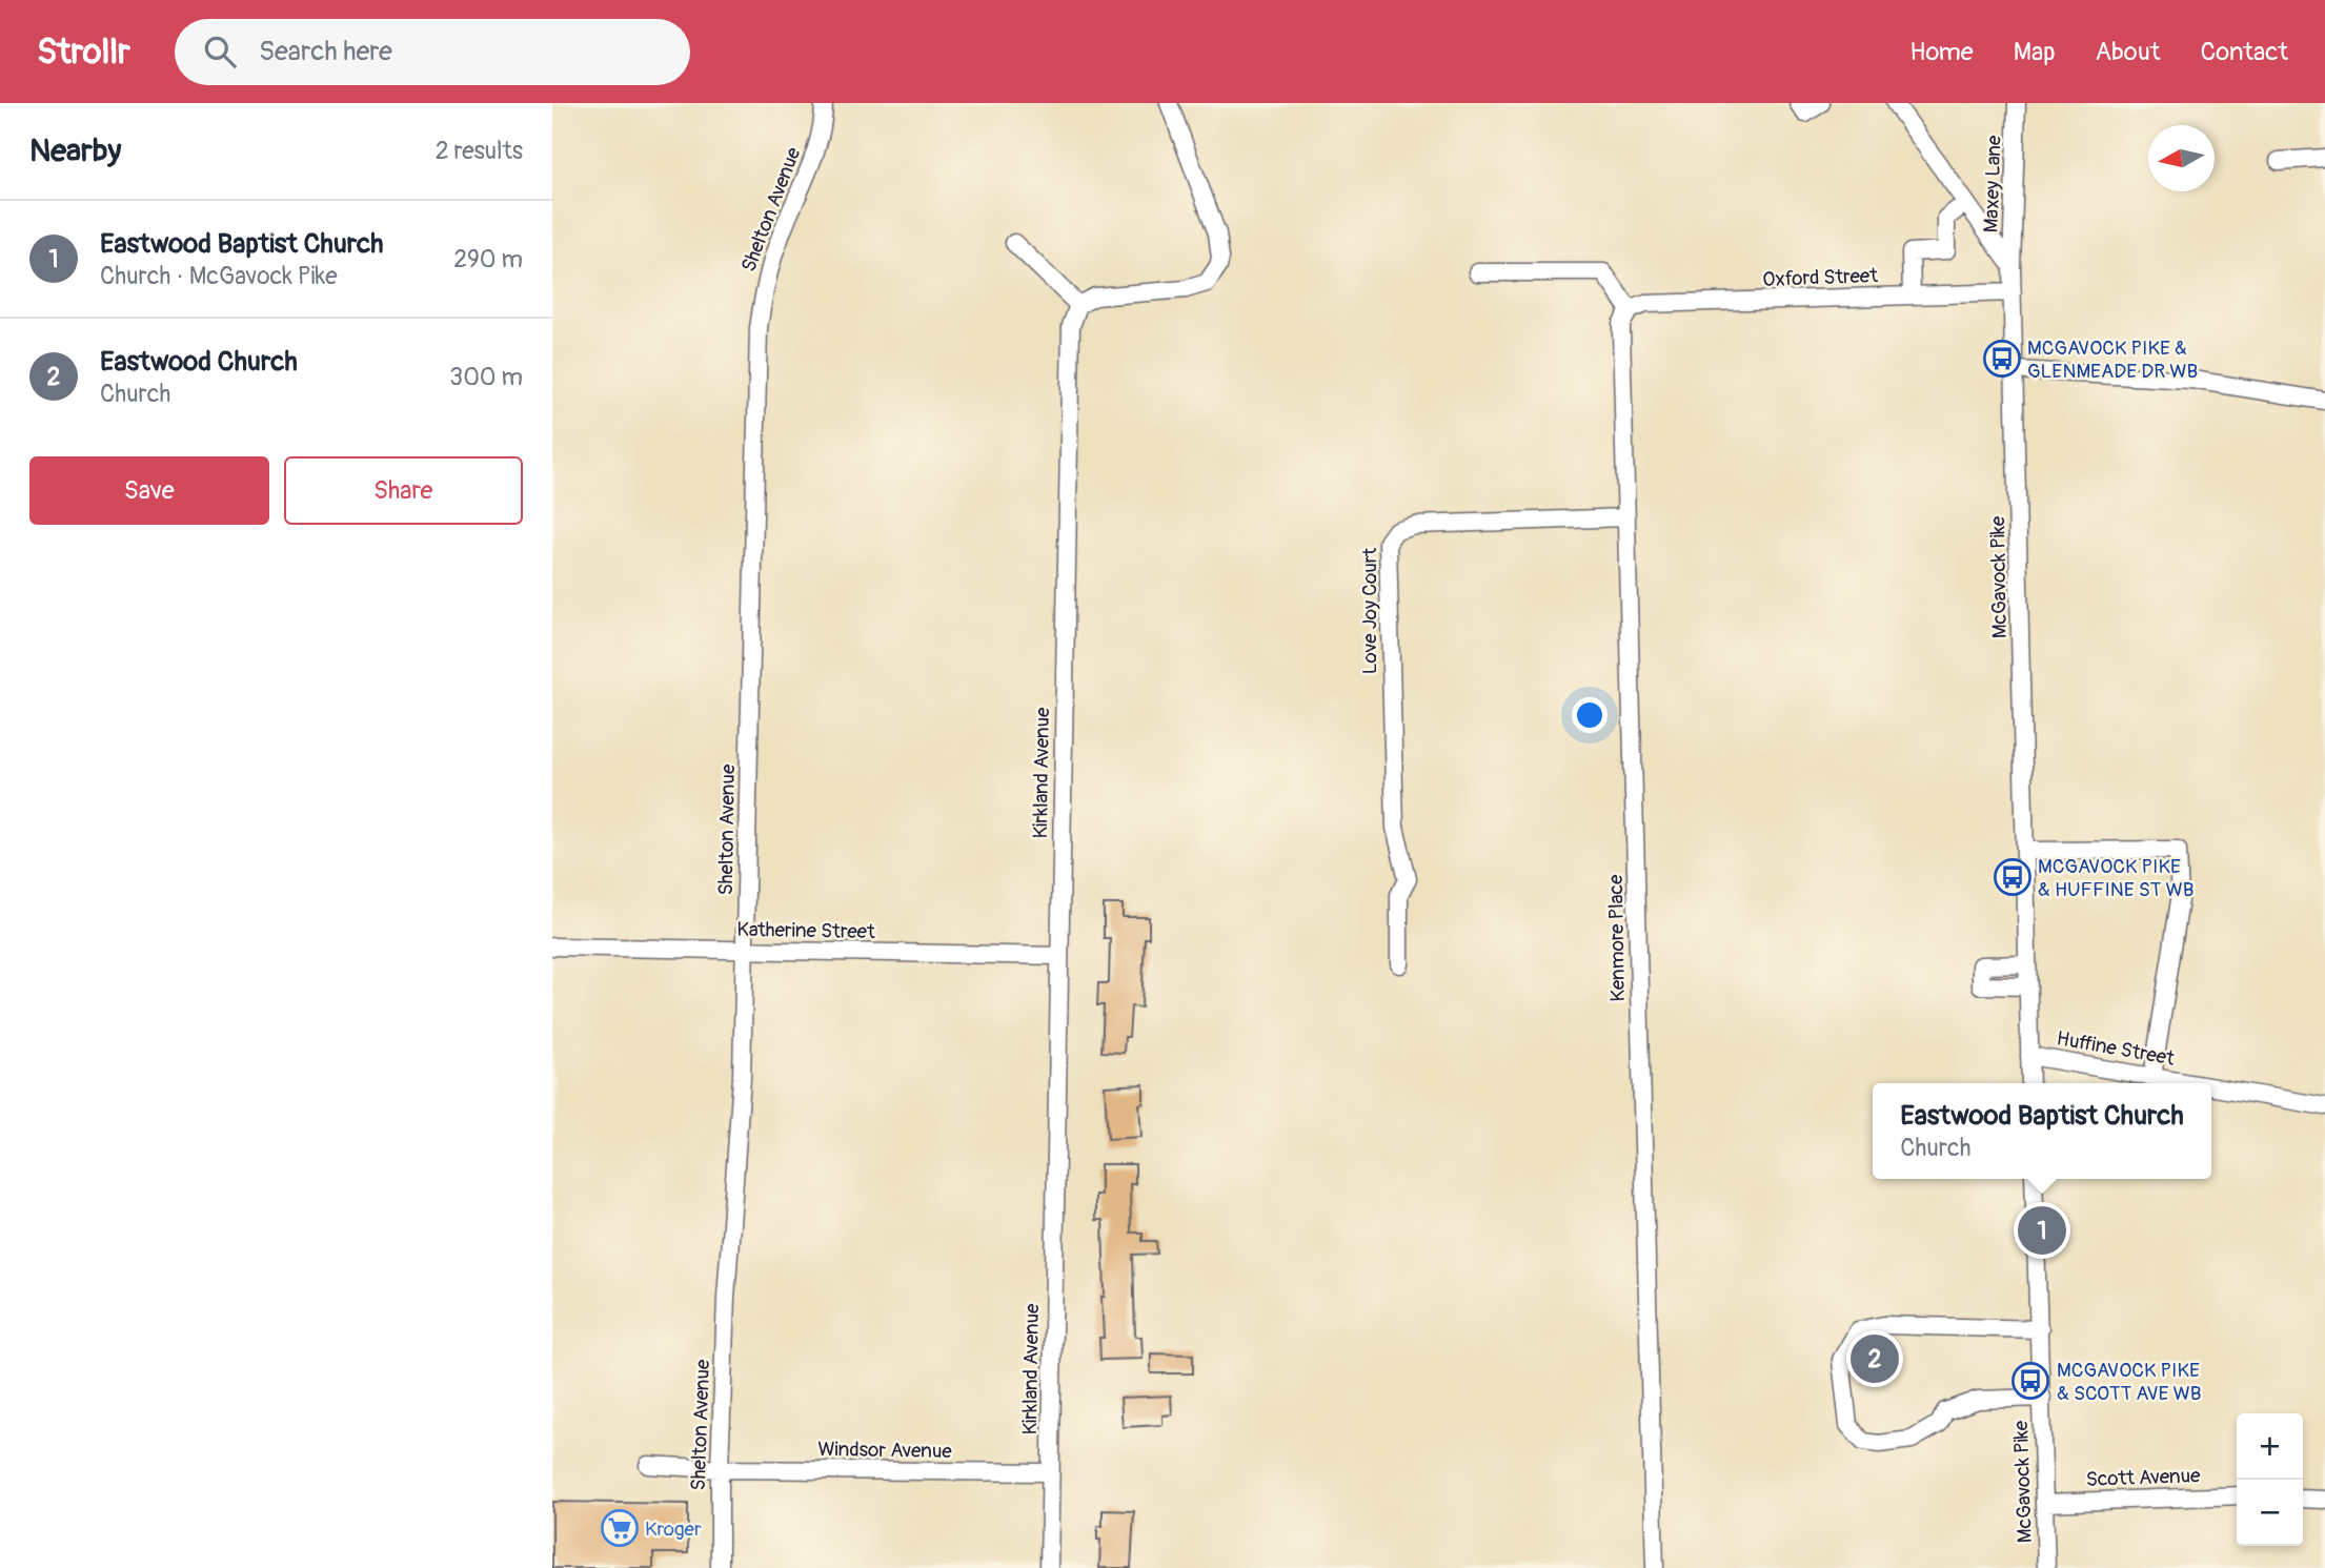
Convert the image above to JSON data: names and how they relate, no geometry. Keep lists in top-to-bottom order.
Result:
{
  "streets": {
    "street": [
      "Maxey Lane",
      "Shelton Avenue",
      "Oxford Street",
      "McGavock Pike",
      "Love Joy Court",
      "Kirkland Avenue",
      "Katherine Street",
      "Kenmore Place",
      "Huffine Street",
      "Windsor Avenue",
      "Scott Avenue"
    ]
  },
  "crossings": [
    ["Maxey Lane", "McGavock Pike"],
    ["Shelton Avenue", "Katherine Street"],
    ["Shelton Avenue", "Windsor Avenue"],
    ["Oxford Street", "McGavock Pike"],
    ["Oxford Street", "Kenmore Place"],
    ["McGavock Pike", "Huffine Street"],
    ["McGavock Pike", "Scott Avenue"],
    ["Love Joy Court", "Kenmore Place"],
    ["Kirkland Avenue", "Katherine Street"],
    ["Kirkland Avenue", "Windsor Avenue"]
  ],
  "places": {
    "bus stop": ["MCGAVOCK PIKE & GLENMEADE DR WB", "MCGAVOCK PIKE & HUFFINE ST WB", "MCGAVOCK PIKE & SCOTT AVE WB"],
    "supermarket": ["Kroger"]
  },
  "north": "left",
  "page": {
    "header": "Strollr",
    "search": "Search here",
    "nav": [
      "Home",
      "Map",
      "About",
      "Contact"
    ],
    "heading": ["Nearby", "2 results"],
    "list": [
      {
        "mark": "1",
        "name": "Eastwood Baptist Church",
        "note": "Church · McGavock Pike",
        "value": "290 m"
      },
      {
        "mark": "2",
        "name": "Eastwood Church",
        "note": "Church",
        "value": "300 m"
      }
    ],
    "buttons": ["Save", "Share"],
    "popup": ["Eastwood Baptist Church", "Church"],
    "pins": ["1", "2"],
    "map_buttons": ["+", "−"]
  }
}
